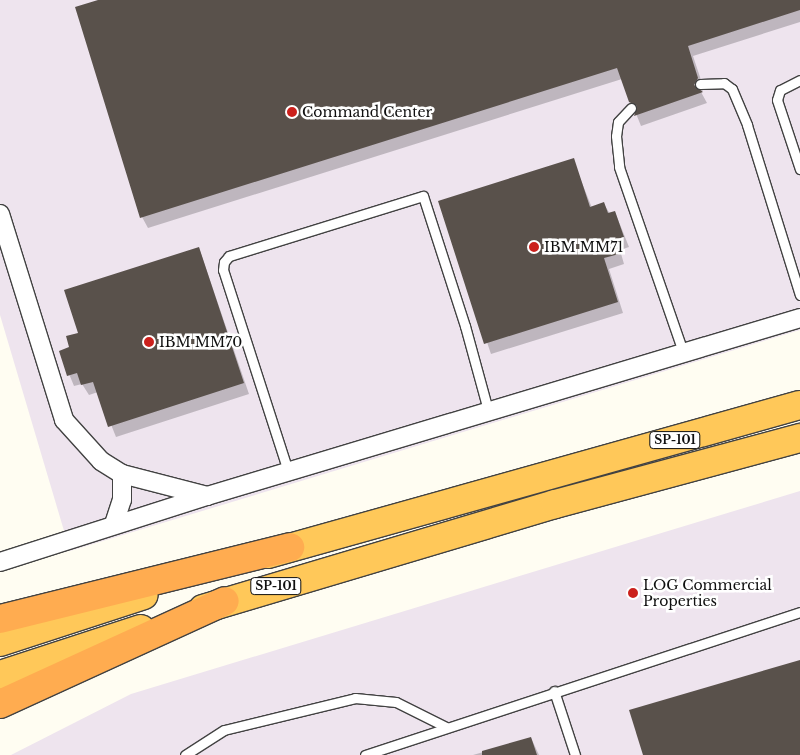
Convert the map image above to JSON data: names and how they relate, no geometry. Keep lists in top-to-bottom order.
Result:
{
  "streets": {
    "highway": ["SP-101"]
  },
  "places": [
    "Command Center",
    "IBM MM71",
    "IBM MM70",
    "LOG Commercial Properties"
  ]
}
